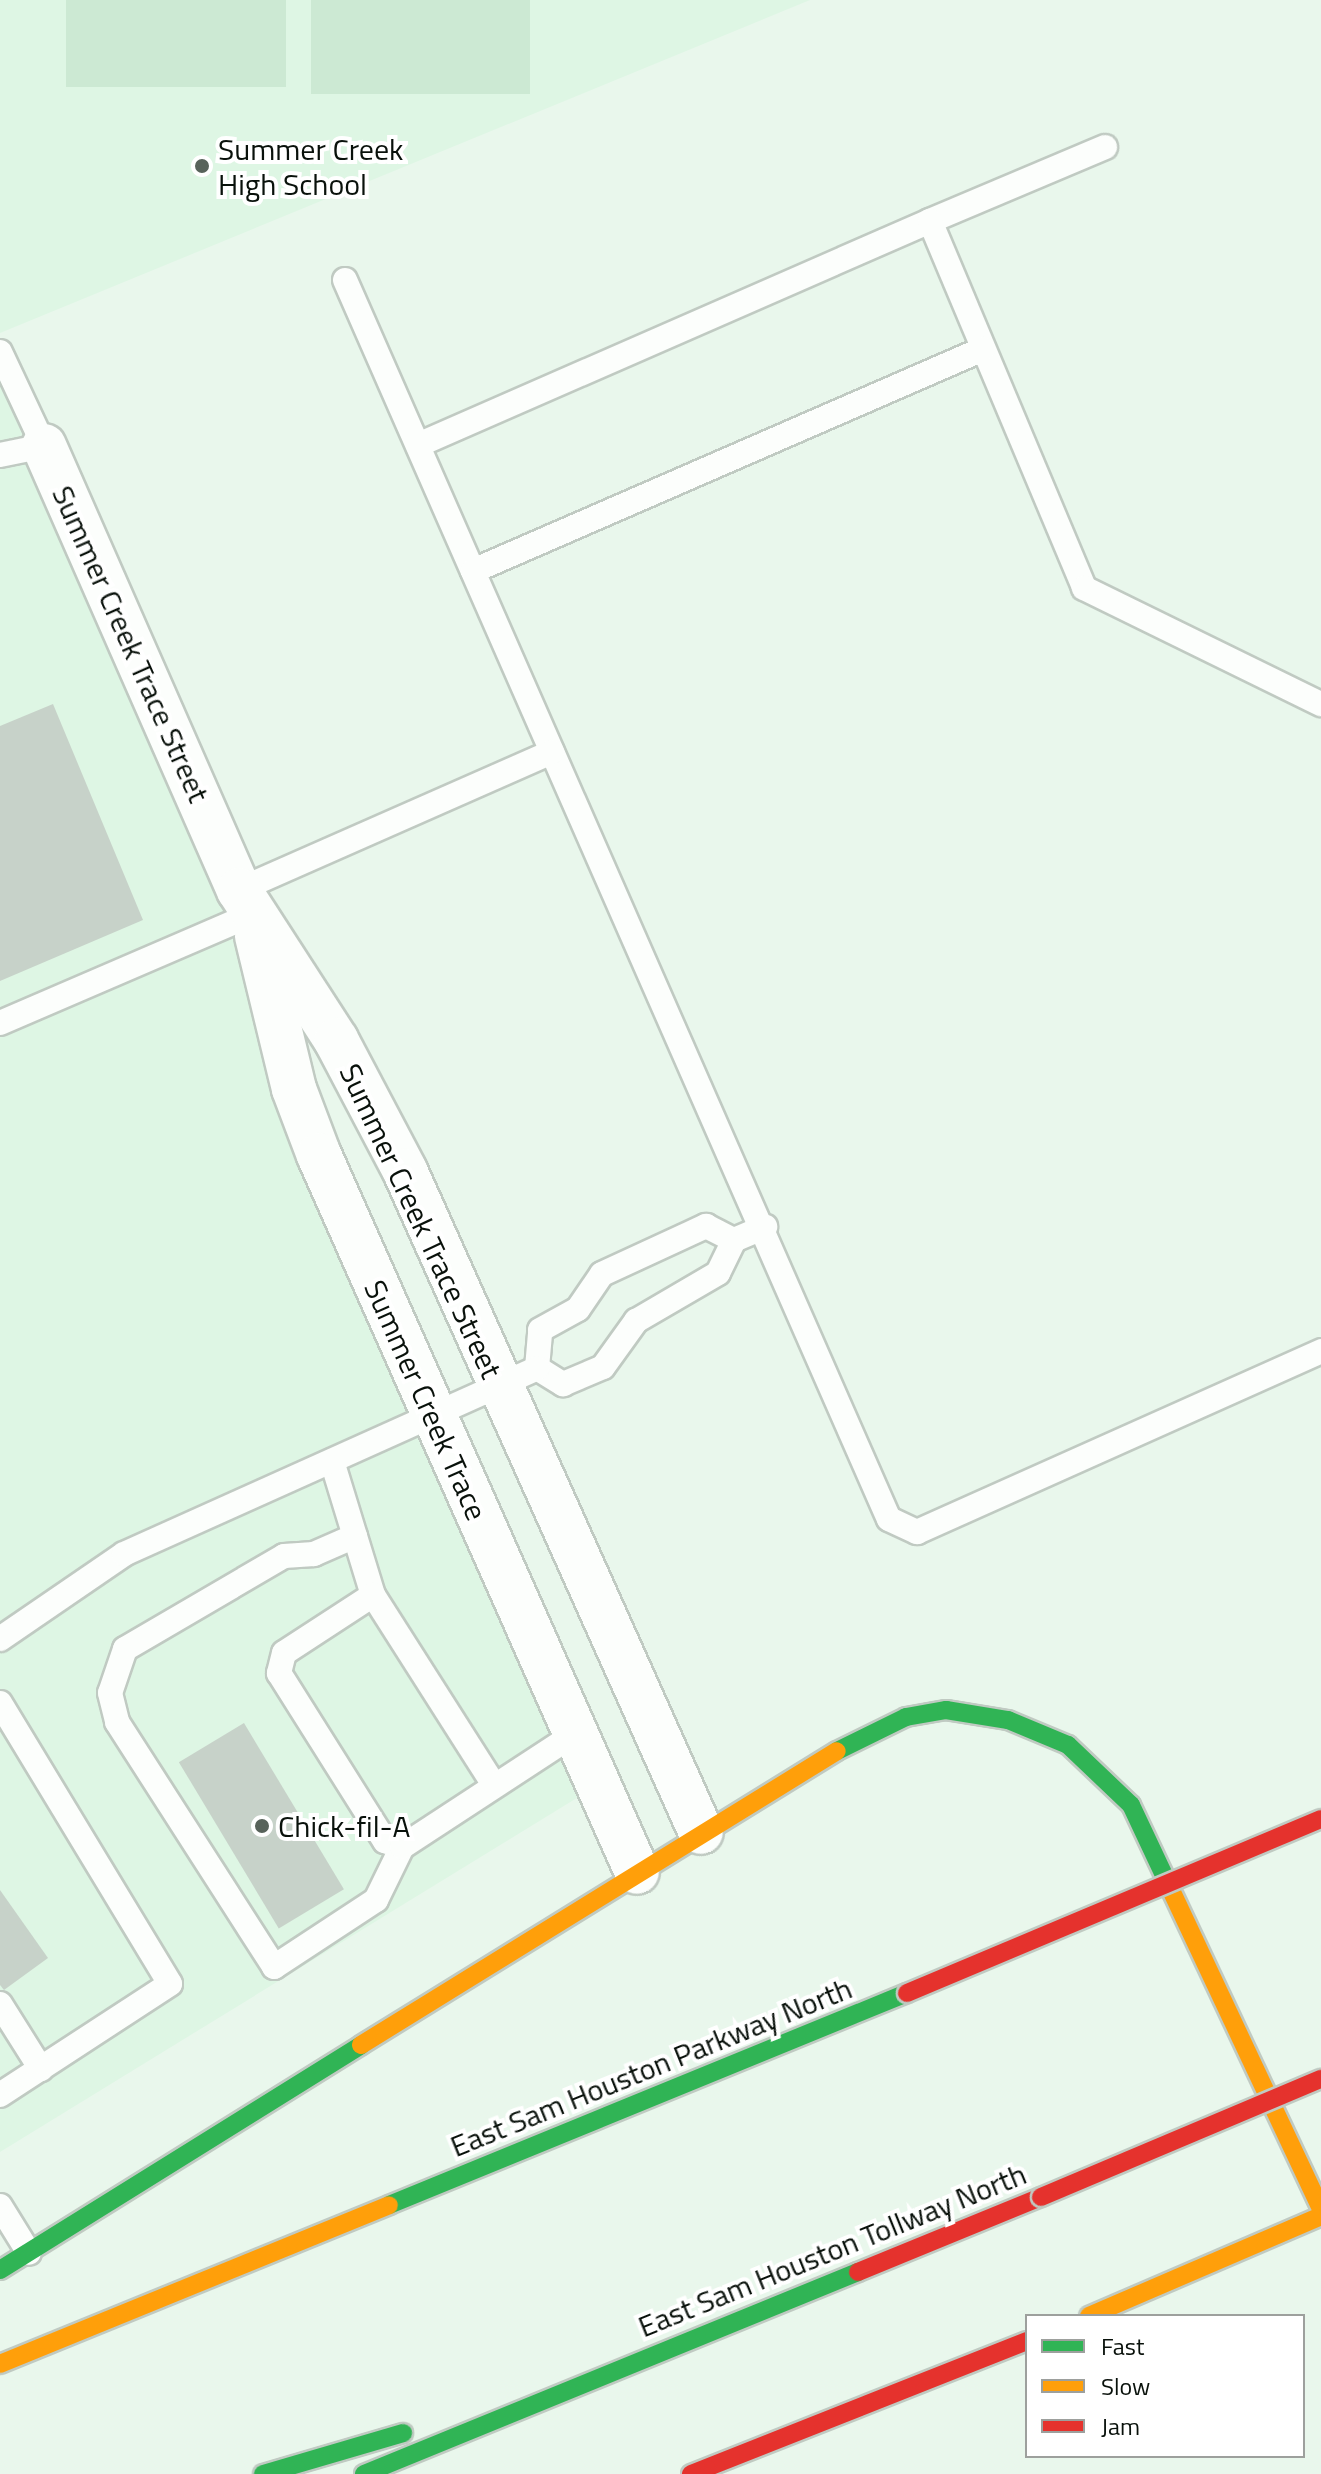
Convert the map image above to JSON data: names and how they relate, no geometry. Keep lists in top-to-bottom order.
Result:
{
  "streets": {
    "main road": ["East Sam Houston Parkway North", "East Sam Houston Tollway North"],
    "street": ["Summer Creek Trace Street", "Summer Creek Trace"]
  },
  "crossings": [
    ["Summer Creek Trace Street", "Summer Creek Trace"]
  ],
  "places": ["Summer Creek High School", "Chick-fil-A"],
  "legend": ["Fast", "Slow", "Jam"]
}
